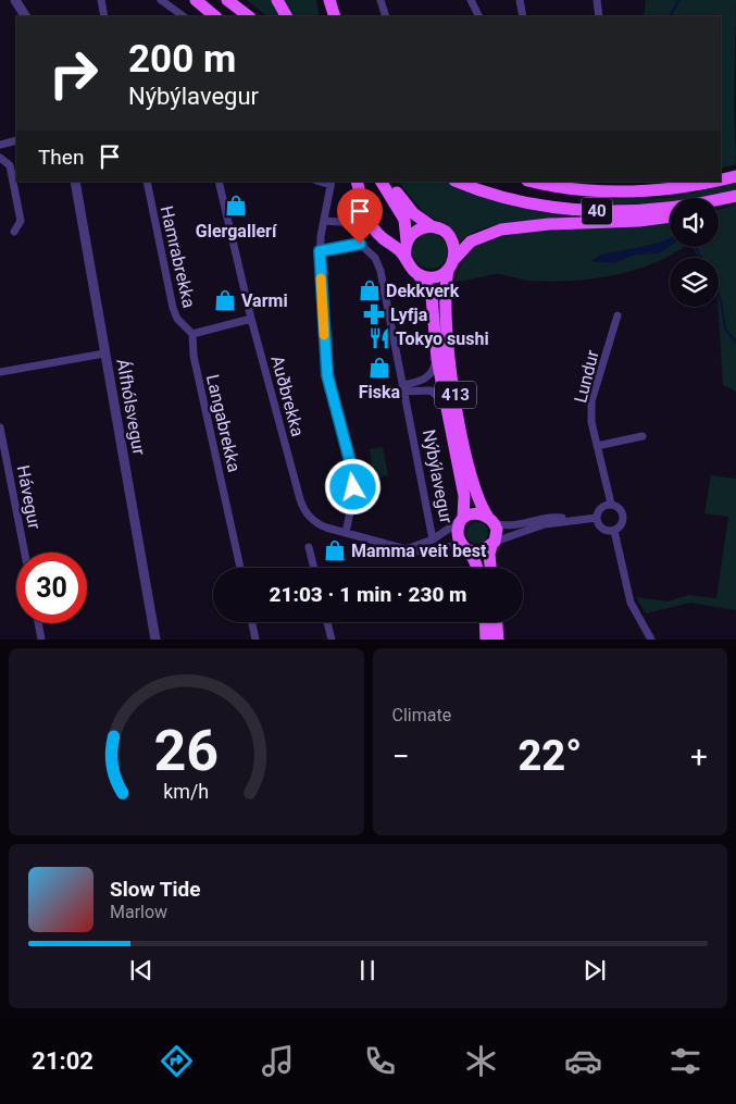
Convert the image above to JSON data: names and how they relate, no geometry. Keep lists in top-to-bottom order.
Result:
{
  "streets": {
    "main road": ["40", "413", "Nýbýlavegur"],
    "street": [
      "Hamrabrekka",
      "Lundur",
      "Auðbrekka",
      "Álfhólsvegur",
      "Langabrekka",
      "Hávegur"
    ]
  },
  "crossings": [
    ["Hamrabrekka", "Langabrekka"],
    ["413", "Auðbrekka"],
    ["413", "Nýbýlavegur"],
    ["Auðbrekka", "Nýbýlavegur"]
  ],
  "places": {
    "shop": [
      "Glergallerí",
      "Dekkverk",
      "Varmi",
      "Fiska",
      "Mamma veit best"
    ],
    "pharmacy": ["Lyfja"],
    "restaurant": ["Tokyo sushi"]
  },
  "page": {
    "turn": ["200 m", "Nýbýlavegur"],
    "then": "Then",
    "limit": "30",
    "trip": "21:03 · 1 min · 230 m",
    "tile": "Climate",
    "heat": ["−", "22°", "+"],
    "song": ["Slow Tide", "Marlow"],
    "tabs": "21:02",
    "gauge": ["26", "km/h"]
  }
}
